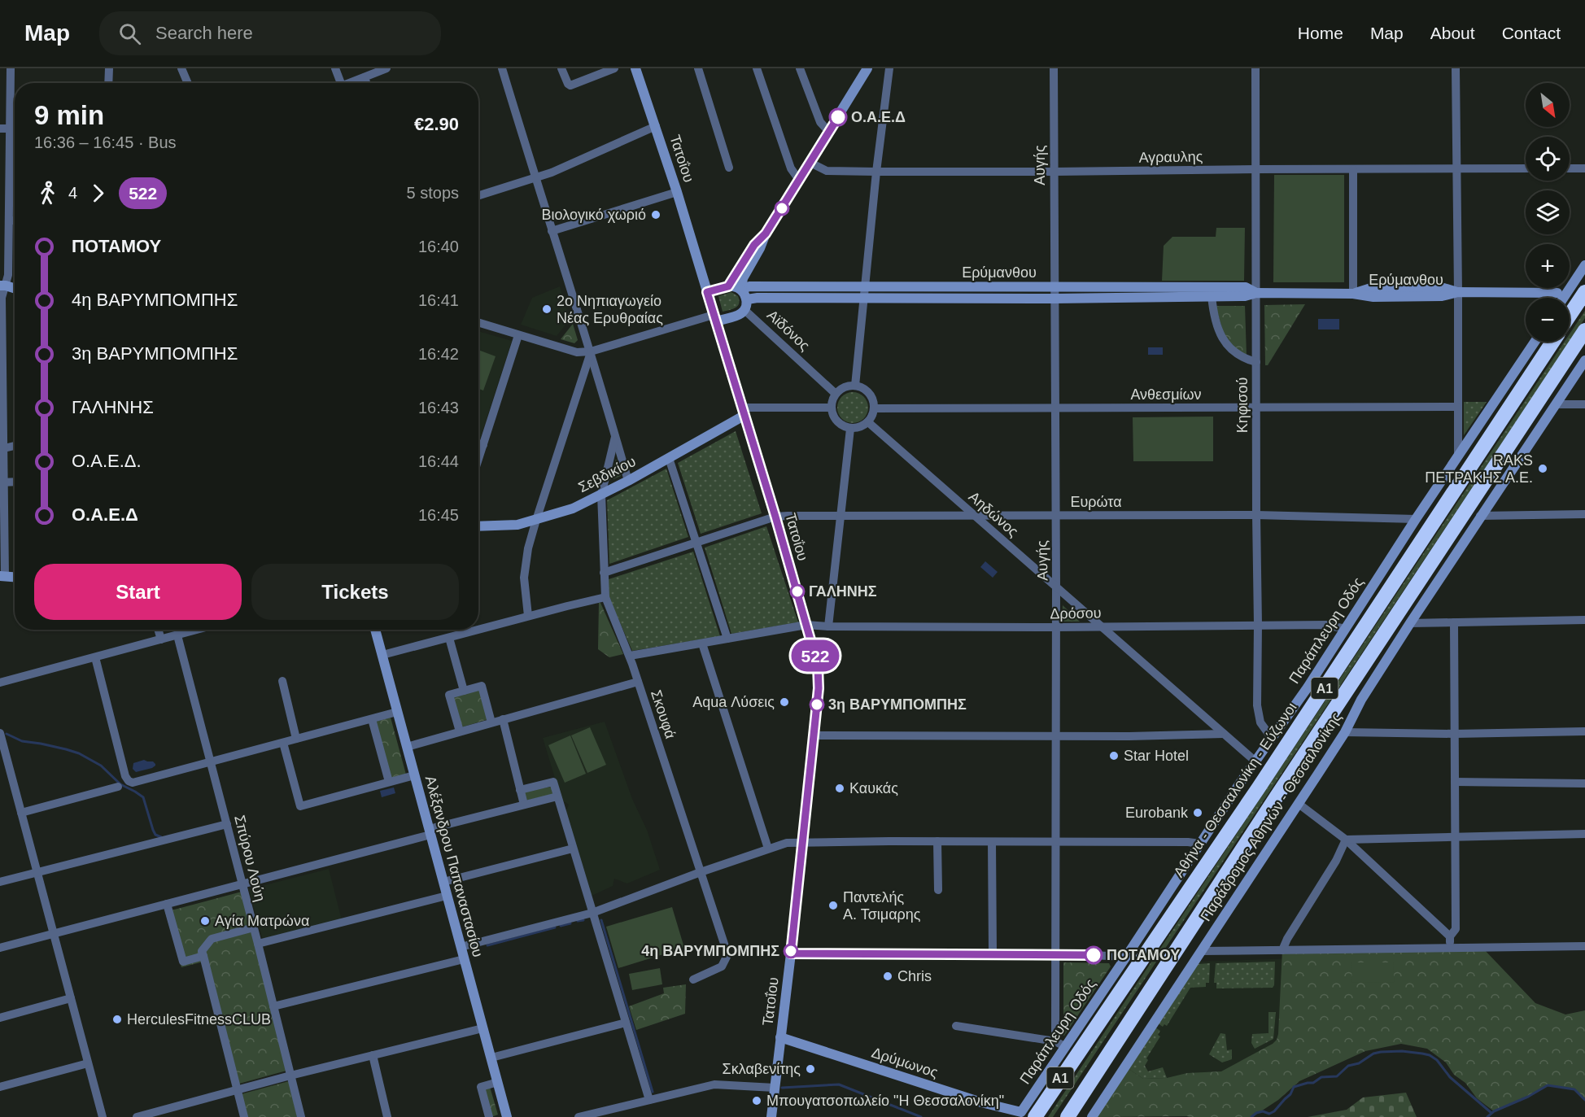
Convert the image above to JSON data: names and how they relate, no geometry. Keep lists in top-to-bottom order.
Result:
{
  "streets": {
    "highway": ["Α1", "Αθήνα - Θεσσαλονίκη - Εύζωνοι"],
    "main road": [
      "Τατοΐου",
      "Ερύμανθου",
      "Αϊδόνος",
      "Σεβδικίου",
      "Παράπλευρη Οδός",
      "Παράδρομος Αθηνών - Θεσσαλονίκης",
      "Αλέξανδρου Παπαναστασίου",
      "Δρύμωνος"
    ],
    "street": [
      "Αγραυλης",
      "Αυγής",
      "Ανθεσμίων",
      "Κηφισού",
      "Ευρώτα",
      "Αηδώνος",
      "Δρόσου",
      "Σκουφά",
      "Σπύρου Λούη"
    ]
  },
  "crossings": [
    ["Αγραυλης", "Αυγής"],
    ["Αγραυλης", "Κηφισού"],
    ["Τατοΐου", "Ερύμανθου"],
    ["Τατοΐου", "Αϊδόνος"],
    ["Τατοΐου", "Σεβδικίου"],
    ["Τατοΐου", "Ευρώτα"],
    ["Τατοΐου", "Δρόσου"],
    ["Τατοΐου", "Δρύμωνος"],
    ["Αυγής", "Ερύμανθου"],
    ["Αυγής", "Ανθεσμίων"],
    ["Αυγής", "Ευρώτα"],
    ["Αυγής", "Αηδώνος"],
    ["Αυγής", "Δρόσου"],
    ["Ερύμανθου", "Αϊδόνος"],
    ["Ερύμανθου", "Κηφισού"],
    ["Αϊδόνος", "Ανθεσμίων"],
    ["Αϊδόνος", "Αηδώνος"],
    ["Ανθεσμίων", "Κηφισού"],
    ["Ανθεσμίων", "Αηδώνος"],
    ["Κηφισού", "Ευρώτα"],
    ["Κηφισού", "Δρόσου"],
    ["Κηφισού", "Παράπλευρη Οδός"],
    ["Σεβδικίου", "Σκουφά"],
    ["Ευρώτα", "Αηδώνος"],
    ["Ευρώτα", "Παράπλευρη Οδός"],
    ["Ευρώτα", "Σκουφά"],
    ["Αηδώνος", "Δρόσου"],
    ["Αηδώνος", "Παράπλευρη Οδός"],
    ["Δρόσου", "Παράπλευρη Οδός"],
    ["Δρόσου", "Σκουφά"],
    ["Παράπλευρη Οδός", "Αθήνα - Θεσσαλονίκη - Εύζωνοι"],
    ["Παράπλευρη Οδός", "Δρύμωνος"],
    ["Αθήνα - Θεσσαλονίκη - Εύζωνοι", "Δρύμωνος"]
  ],
  "places": [
    "Ο.Α.Ε.Δ",
    "Βιολογικό χωριό",
    "2ο Νηπιαγωγείο Νέας Ερυθραίας",
    "RAKS ΠΕΤΡΑΚΗΣ Α.Ε.",
    "ΓΑΛΗΝΗΣ",
    "Aqua Λύσεις",
    "3η ΒΑΡΥΜΠΟΜΠΗΣ",
    "Star Hotel",
    "Καυκάς",
    "Eurobank",
    "Παντελής Α. Τσιμαρης",
    "Αγία Ματρώνα",
    "4η ΒΑΡΥΜΠΟΜΠΗΣ",
    "ΠΟΤΑΜΟΥ",
    "Chris",
    "HerculesFitnessCLUB",
    "Σκλαβενίτης",
    "Μπουγατσοπωλείο \"Η Θεσσαλονίκη\""
  ],
  "lines": ["bus line 522"],
  "north": "bottom right",
  "page": {
    "header": "Map",
    "search": "Search here",
    "nav": [
      "Home",
      "Map",
      "About",
      "Contact"
    ],
    "on_map": "522",
    "map_buttons": ["+", "−"],
    "heading": ["9 min", "16:36 – 16:45 · Bus", "€2.90"],
    "legs": ["4", "522", "5 stops"],
    "list": [
      {
        "name": "ΠΟΤΑΜΟΥ",
        "value": "16:40"
      },
      {
        "name": "4η ΒΑΡΥΜΠΟΜΠΗΣ",
        "value": "16:41"
      },
      {
        "name": "3η ΒΑΡΥΜΠΟΜΠΗΣ",
        "value": "16:42"
      },
      {
        "name": "ΓΑΛΗΝΗΣ",
        "value": "16:43"
      },
      {
        "name": "Ο.Α.Ε.Δ.",
        "value": "16:44"
      },
      {
        "name": "Ο.Α.Ε.Δ",
        "value": "16:45"
      }
    ],
    "buttons": ["Start", "Tickets"]
  }
}
